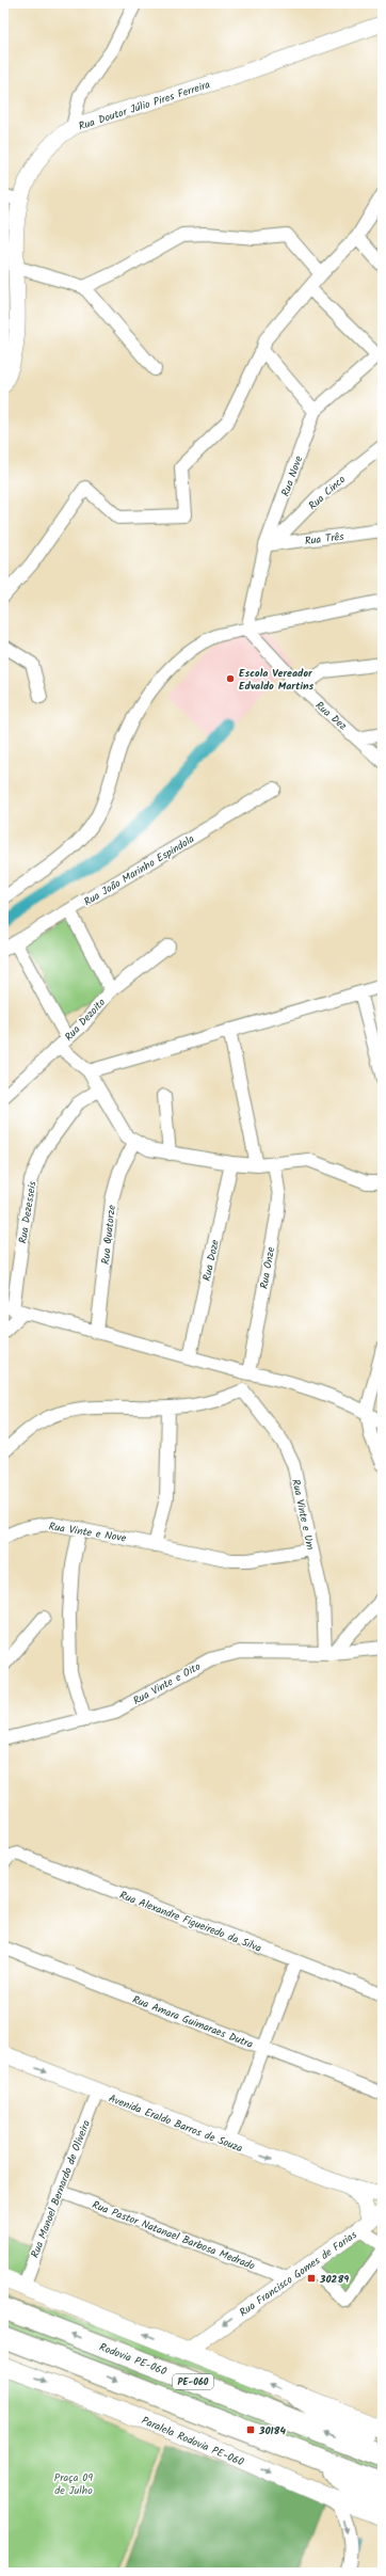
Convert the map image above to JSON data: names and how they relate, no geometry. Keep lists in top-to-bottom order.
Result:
{
  "streets": {
    "highway": ["Rodovia PE-060", "PE-060"],
    "main road": ["Paralela Rodovia PE-060"],
    "street": [
      "Rua Doutor Júlio Pires Ferreira",
      "Rua Nove",
      "Rua Cinco",
      "Rua Três",
      "Rua Dez",
      "Rua João Marinho Espindola",
      "Rua Dezoito",
      "Rua Dezesseis",
      "Rua Quatorze",
      "Rua Doze",
      "Rua Onze",
      "Rua Vinte e Um",
      "Rua Vinte e Nove",
      "Rua Vinte e Oito",
      "Rua Alexandre Figueiredo da Silva",
      "Rua Amara Guimaraes Dutra",
      "Avenida Eraldo Barros de Souza",
      "Rua Manoel Bernardo de Oliveira",
      "Rua Pastor Natanael Barbosa Medrado",
      "Rua Francisco Gomes de Farias"
    ]
  },
  "crossings": [
    ["Rua Nove", "Rua Cinco"],
    ["Rua Nove", "Rua Três"],
    ["Rua Nove", "Rua Dez"],
    ["Rua Cinco", "Rua Três"],
    ["Rua Onze", "Rua Vinte e Um"],
    ["Rua Vinte e Um", "Rua Vinte e Nove"],
    ["Rua Vinte e Um", "Rua Vinte e Oito"],
    ["Avenida Eraldo Barros de Souza", "Rua Manoel Bernardo de Oliveira"],
    ["Avenida Eraldo Barros de Souza", "Rua Francisco Gomes de Farias"],
    ["Rua Manoel Bernardo de Oliveira", "Rua Pastor Natanael Barbosa Medrado"],
    ["Rua Manoel Bernardo de Oliveira", "PE-060"],
    ["Rua Pastor Natanael Barbosa Medrado", "Rua Francisco Gomes de Farias"],
    ["Rua Francisco Gomes de Farias", "PE-060"]
  ],
  "one_way": ["Avenida Eraldo Barros de Souza", "Rua Francisco Gomes de Farias"],
  "parks": ["Praça 09 de Julho"],
  "places": {
    "other": ["Escola Vereador Edvaldo Martins"],
    "transit": ["30289", "30184"]
  }
}
